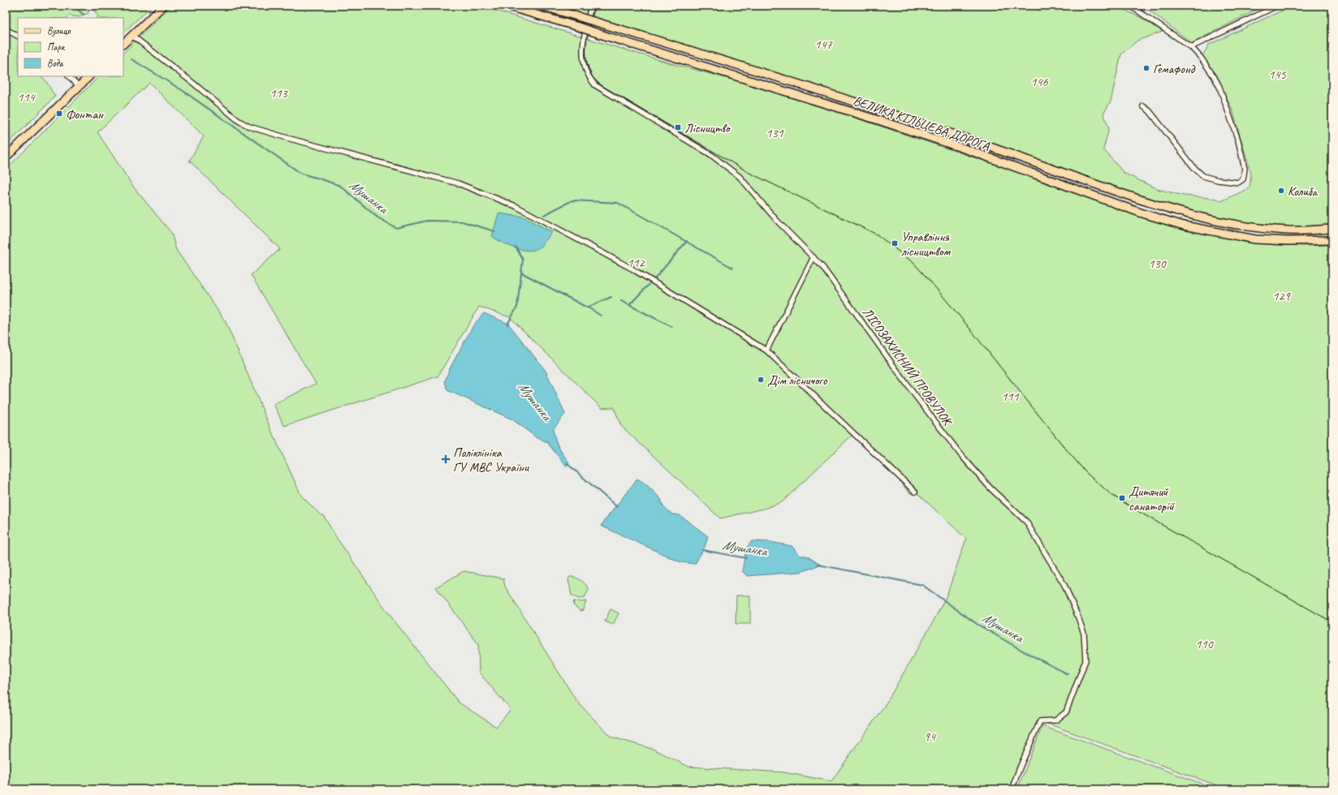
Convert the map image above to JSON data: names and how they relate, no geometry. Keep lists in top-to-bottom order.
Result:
{
  "streets": {
    "main road": ["ВЕЛИКА КІЛЬЦЕВА ДОРОГА"],
    "street": ["ЛІСОЗАХИСНИЙ ПРОВУЛОК"]
  },
  "water": ["Мушанка"],
  "parks": [
    "147",
    "145",
    "146",
    "113",
    "114",
    "131",
    "112",
    "130",
    "129",
    "111",
    "110",
    "94"
  ],
  "places": {
    "other": ["Гемафонд", "Колиба", "Дім лісничого"],
    "transit": [
      "Фонтан",
      "Лісництво",
      "Управління лісництвом",
      "Дитячий санаторій"
    ],
    "health": ["Поліклініка ГУ МВС України"]
  },
  "legend": ["Вулиця", "Парк", "Вода"]
}
